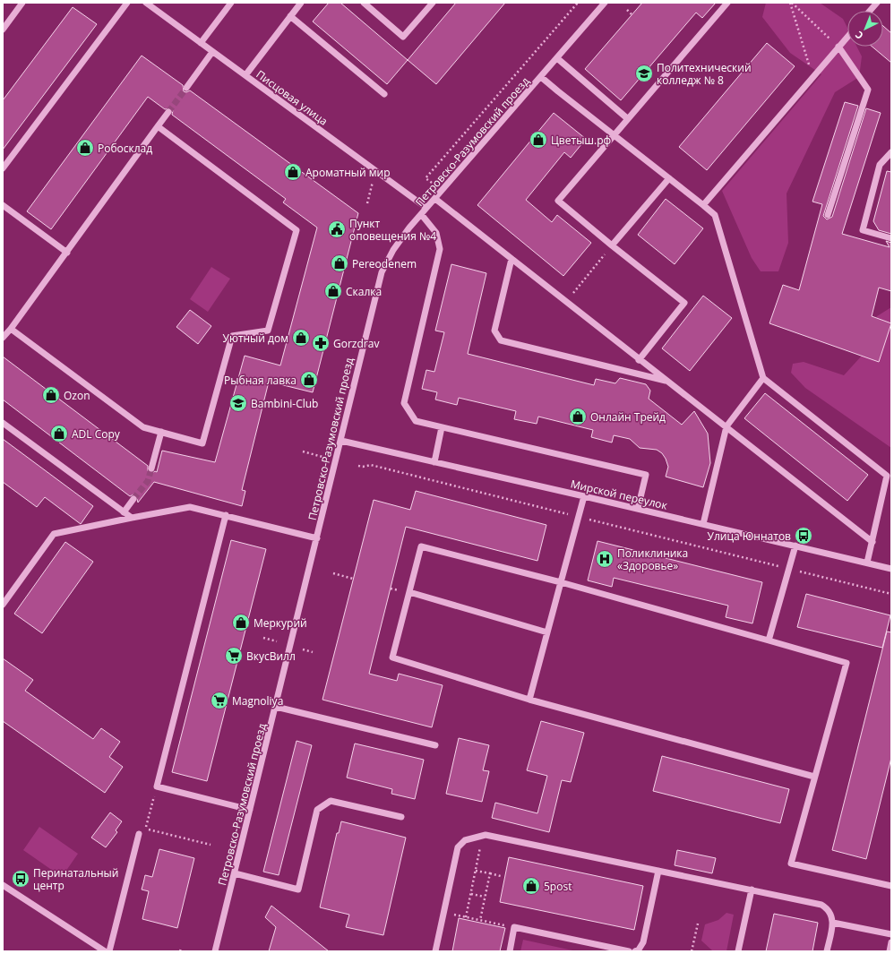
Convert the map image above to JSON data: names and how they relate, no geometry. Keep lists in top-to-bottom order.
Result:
{
  "streets": {
    "street": ["Писцовая улица", "Петровско-Разумовский проезд", "Мирской переулок"]
  },
  "crossings": [
    ["Писцовая улица", "Петровско-Разумовский проезд"],
    ["Петровско-Разумовский проезд", "Мирской переулок"]
  ],
  "places": {
    "school or university": ["Политехнический колледж № 8", "Bambini-Club"],
    "shop": [
      "Цветыш.рф",
      "Робосклад",
      "Ароматный мир",
      "Pereodenem",
      "Скалка",
      "Уютный дом",
      "Рыбная лавка",
      "Ozon",
      "Онлайн Трейд",
      "ADL Copy",
      "Меркурий",
      "5post"
    ],
    "public building": ["Пункт оповещения №4"],
    "pharmacy": ["Gorzdrav"],
    "bus stop": ["Улица Юннатов", "Перинатальный центр"],
    "hospital": ["Поликлиника «Здоровье»"],
    "supermarket": ["ВкусВилл", "Magnoliya"]
  },
  "north": "bottom left"
}
